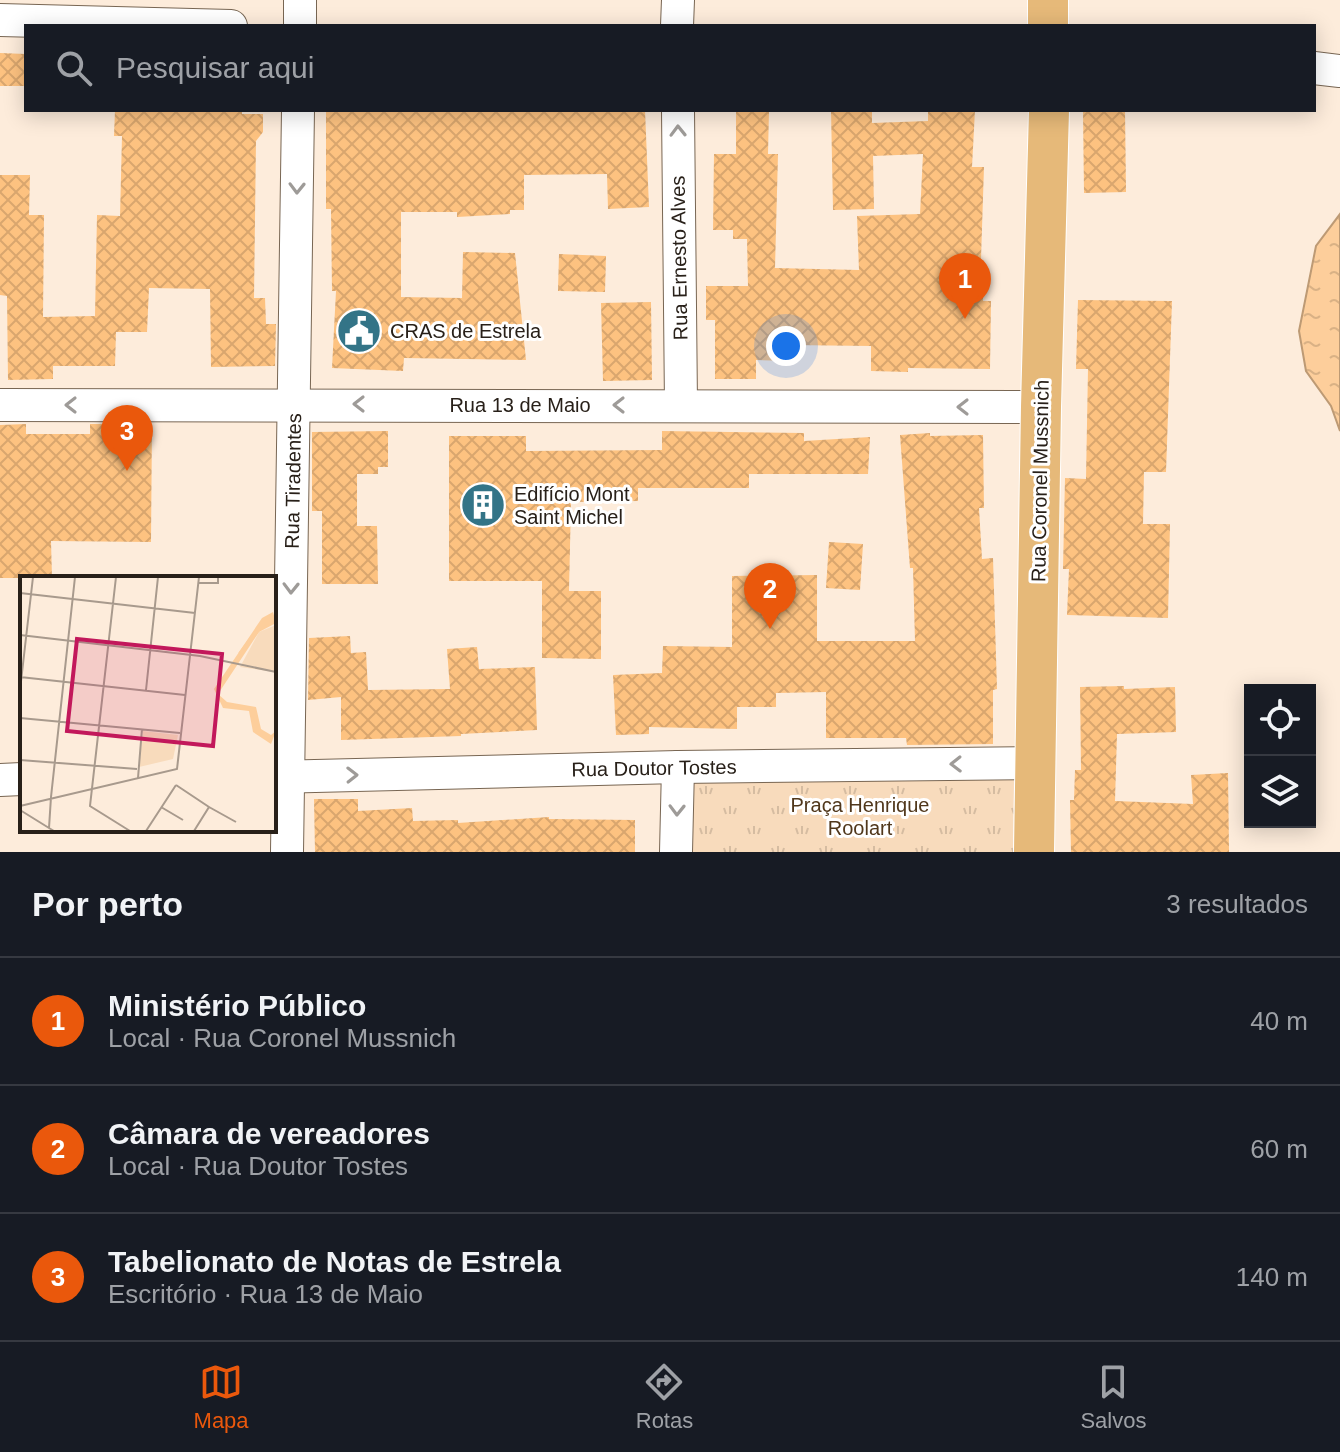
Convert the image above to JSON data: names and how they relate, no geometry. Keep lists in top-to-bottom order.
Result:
{
  "streets": {
    "main road": ["Rua Coronel Mussnich"],
    "street": [
      "Rua Ernesto Alves",
      "Rua 13 de Maio",
      "Rua Tiradentes",
      "Rua Doutor Tostes"
    ]
  },
  "crossings": [
    ["Rua Ernesto Alves", "Rua 13 de Maio"],
    ["Rua 13 de Maio", "Rua Tiradentes"],
    ["Rua 13 de Maio", "Rua Coronel Mussnich"],
    ["Rua Tiradentes", "Rua Doutor Tostes"],
    ["Rua Coronel Mussnich", "Rua Doutor Tostes"]
  ],
  "one_way": ["Rua Ernesto Alves", "Rua 13 de Maio", "Rua Tiradentes"],
  "parks": ["Praça Henrique Roolart"],
  "places": {
    "public building": ["CRAS de Estrela"],
    "building": ["Edifício Mont Saint Michel"]
  },
  "page": {
    "search": "Pesquisar aqui",
    "pins": ["1", "3", "2"],
    "heading": ["Por perto", "3 resultados"],
    "list": [
      {
        "mark": "1",
        "name": "Ministério Público",
        "note": "Local · Rua Coronel Mussnich",
        "value": "40 m"
      },
      {
        "mark": "2",
        "name": "Câmara de vereadores",
        "note": "Local · Rua Doutor Tostes",
        "value": "60 m"
      },
      {
        "mark": "3",
        "name": "Tabelionato de Notas de Estrela",
        "note": "Escritório · Rua 13 de Maio",
        "value": "140 m"
      }
    ],
    "nav": ["Mapa", "Rotas", "Salvos"]
  }
}
